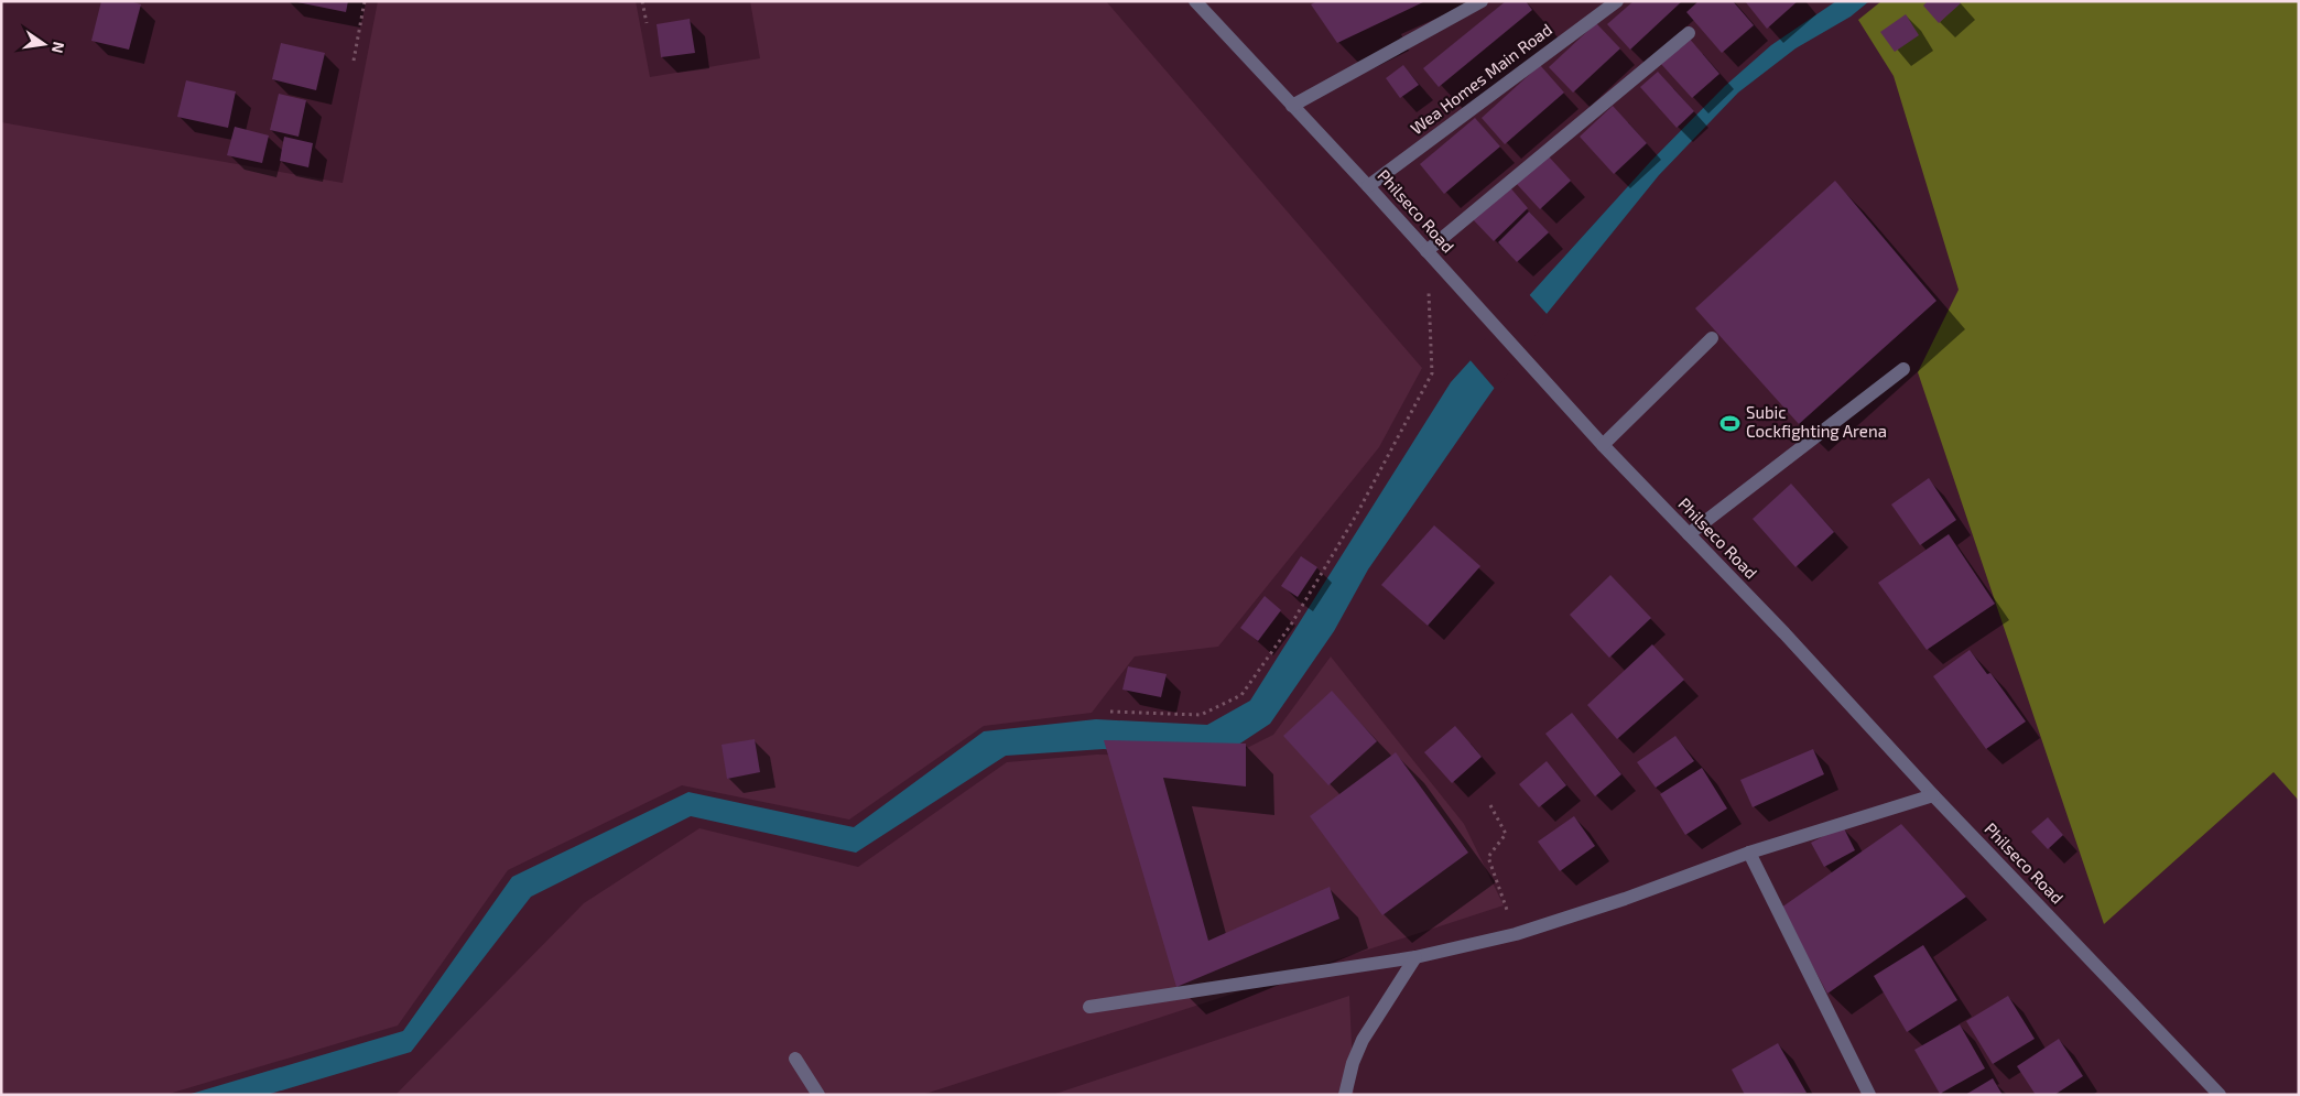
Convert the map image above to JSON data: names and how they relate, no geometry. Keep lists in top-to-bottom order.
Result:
{
  "streets": {
    "street": ["Wea Homes Main Road", "Philseco Road"]
  },
  "crossings": [
    ["Wea Homes Main Road", "Philseco Road"]
  ],
  "places": {
    "sports": ["Subic Cockfighting Arena"]
  },
  "north": "right"
}
